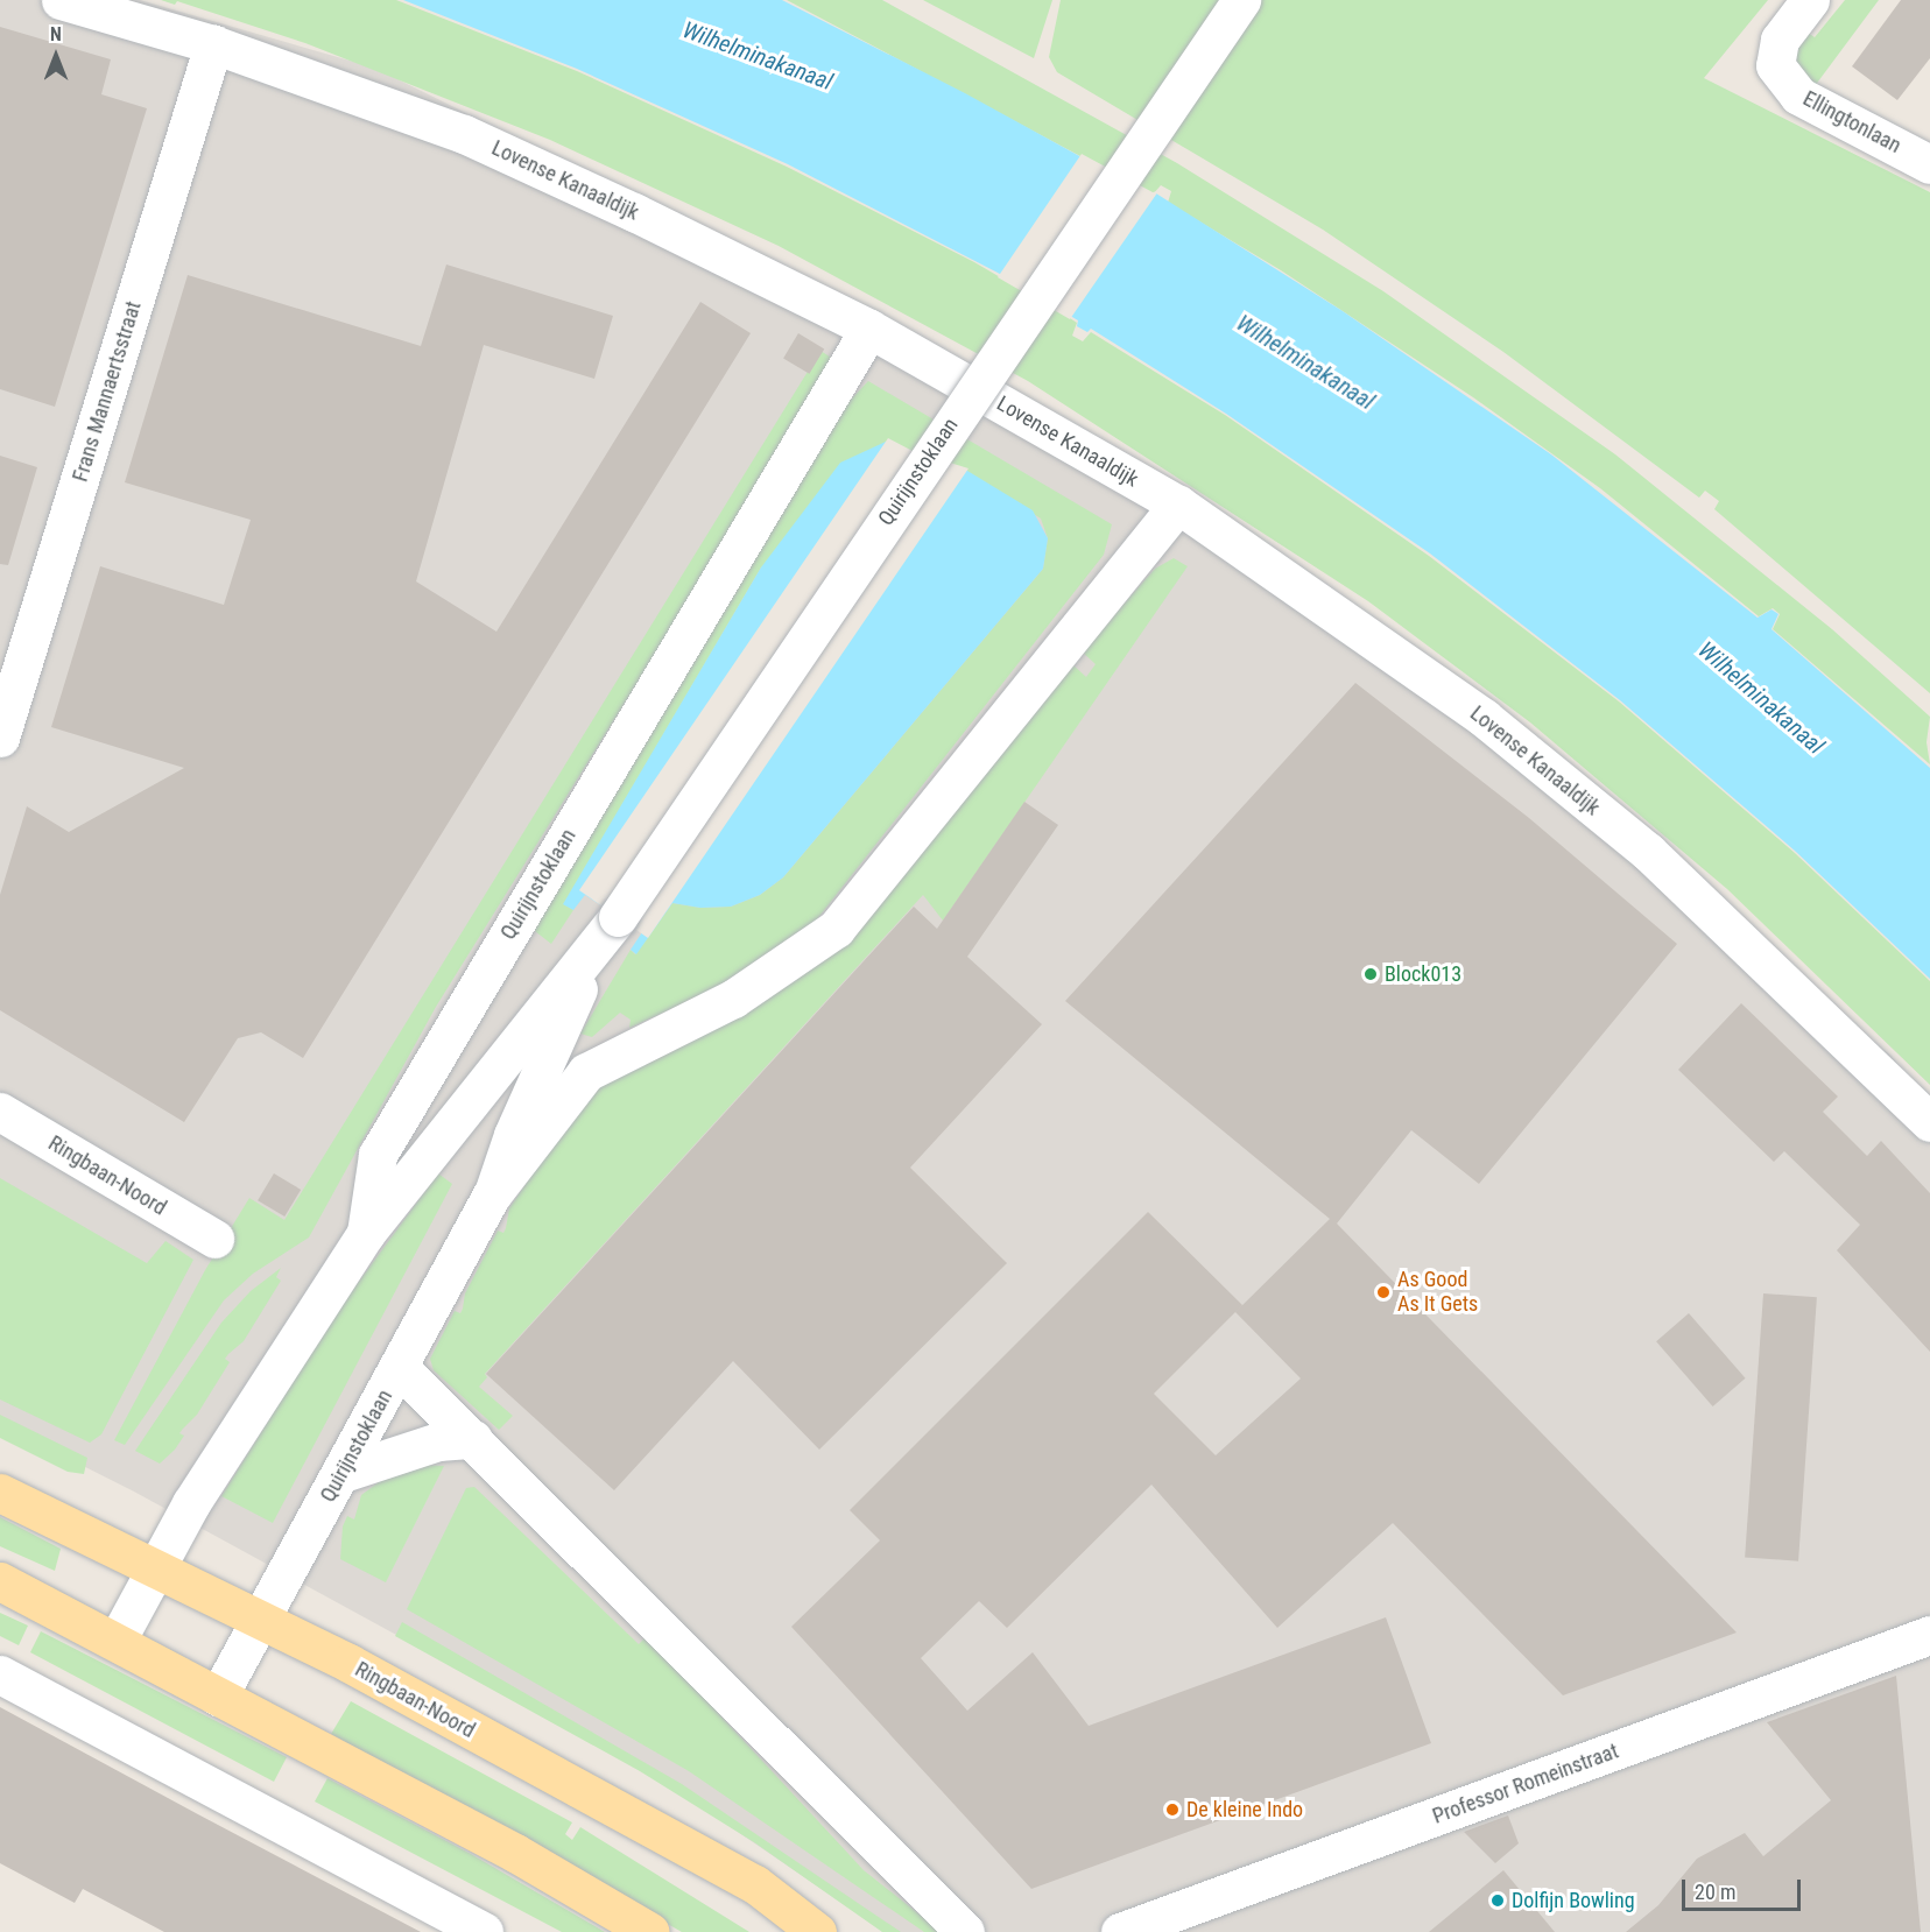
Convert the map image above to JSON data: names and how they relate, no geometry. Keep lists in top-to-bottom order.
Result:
{
  "streets": {
    "main road": ["Ringbaan-Noord"],
    "street": [
      "Ellingtonlaan",
      "Lovense Kanaaldijk",
      "Frans Mannaertsstraat",
      "Quirijnstoklaan",
      "Professor Romeinstraat"
    ]
  },
  "crossings": [
    ["Lovense Kanaaldijk", "Frans Mannaertsstraat"],
    ["Lovense Kanaaldijk", "Quirijnstoklaan"],
    ["Quirijnstoklaan", "Ringbaan-Noord"]
  ],
  "water": ["Wilhelminakanaal"],
  "places": [
    "Block013",
    "As Good As It Gets",
    "De kleine Indo",
    "Dolfijn Bowling"
  ],
  "scale_bar": "20 m",
  "north": "top"
}
